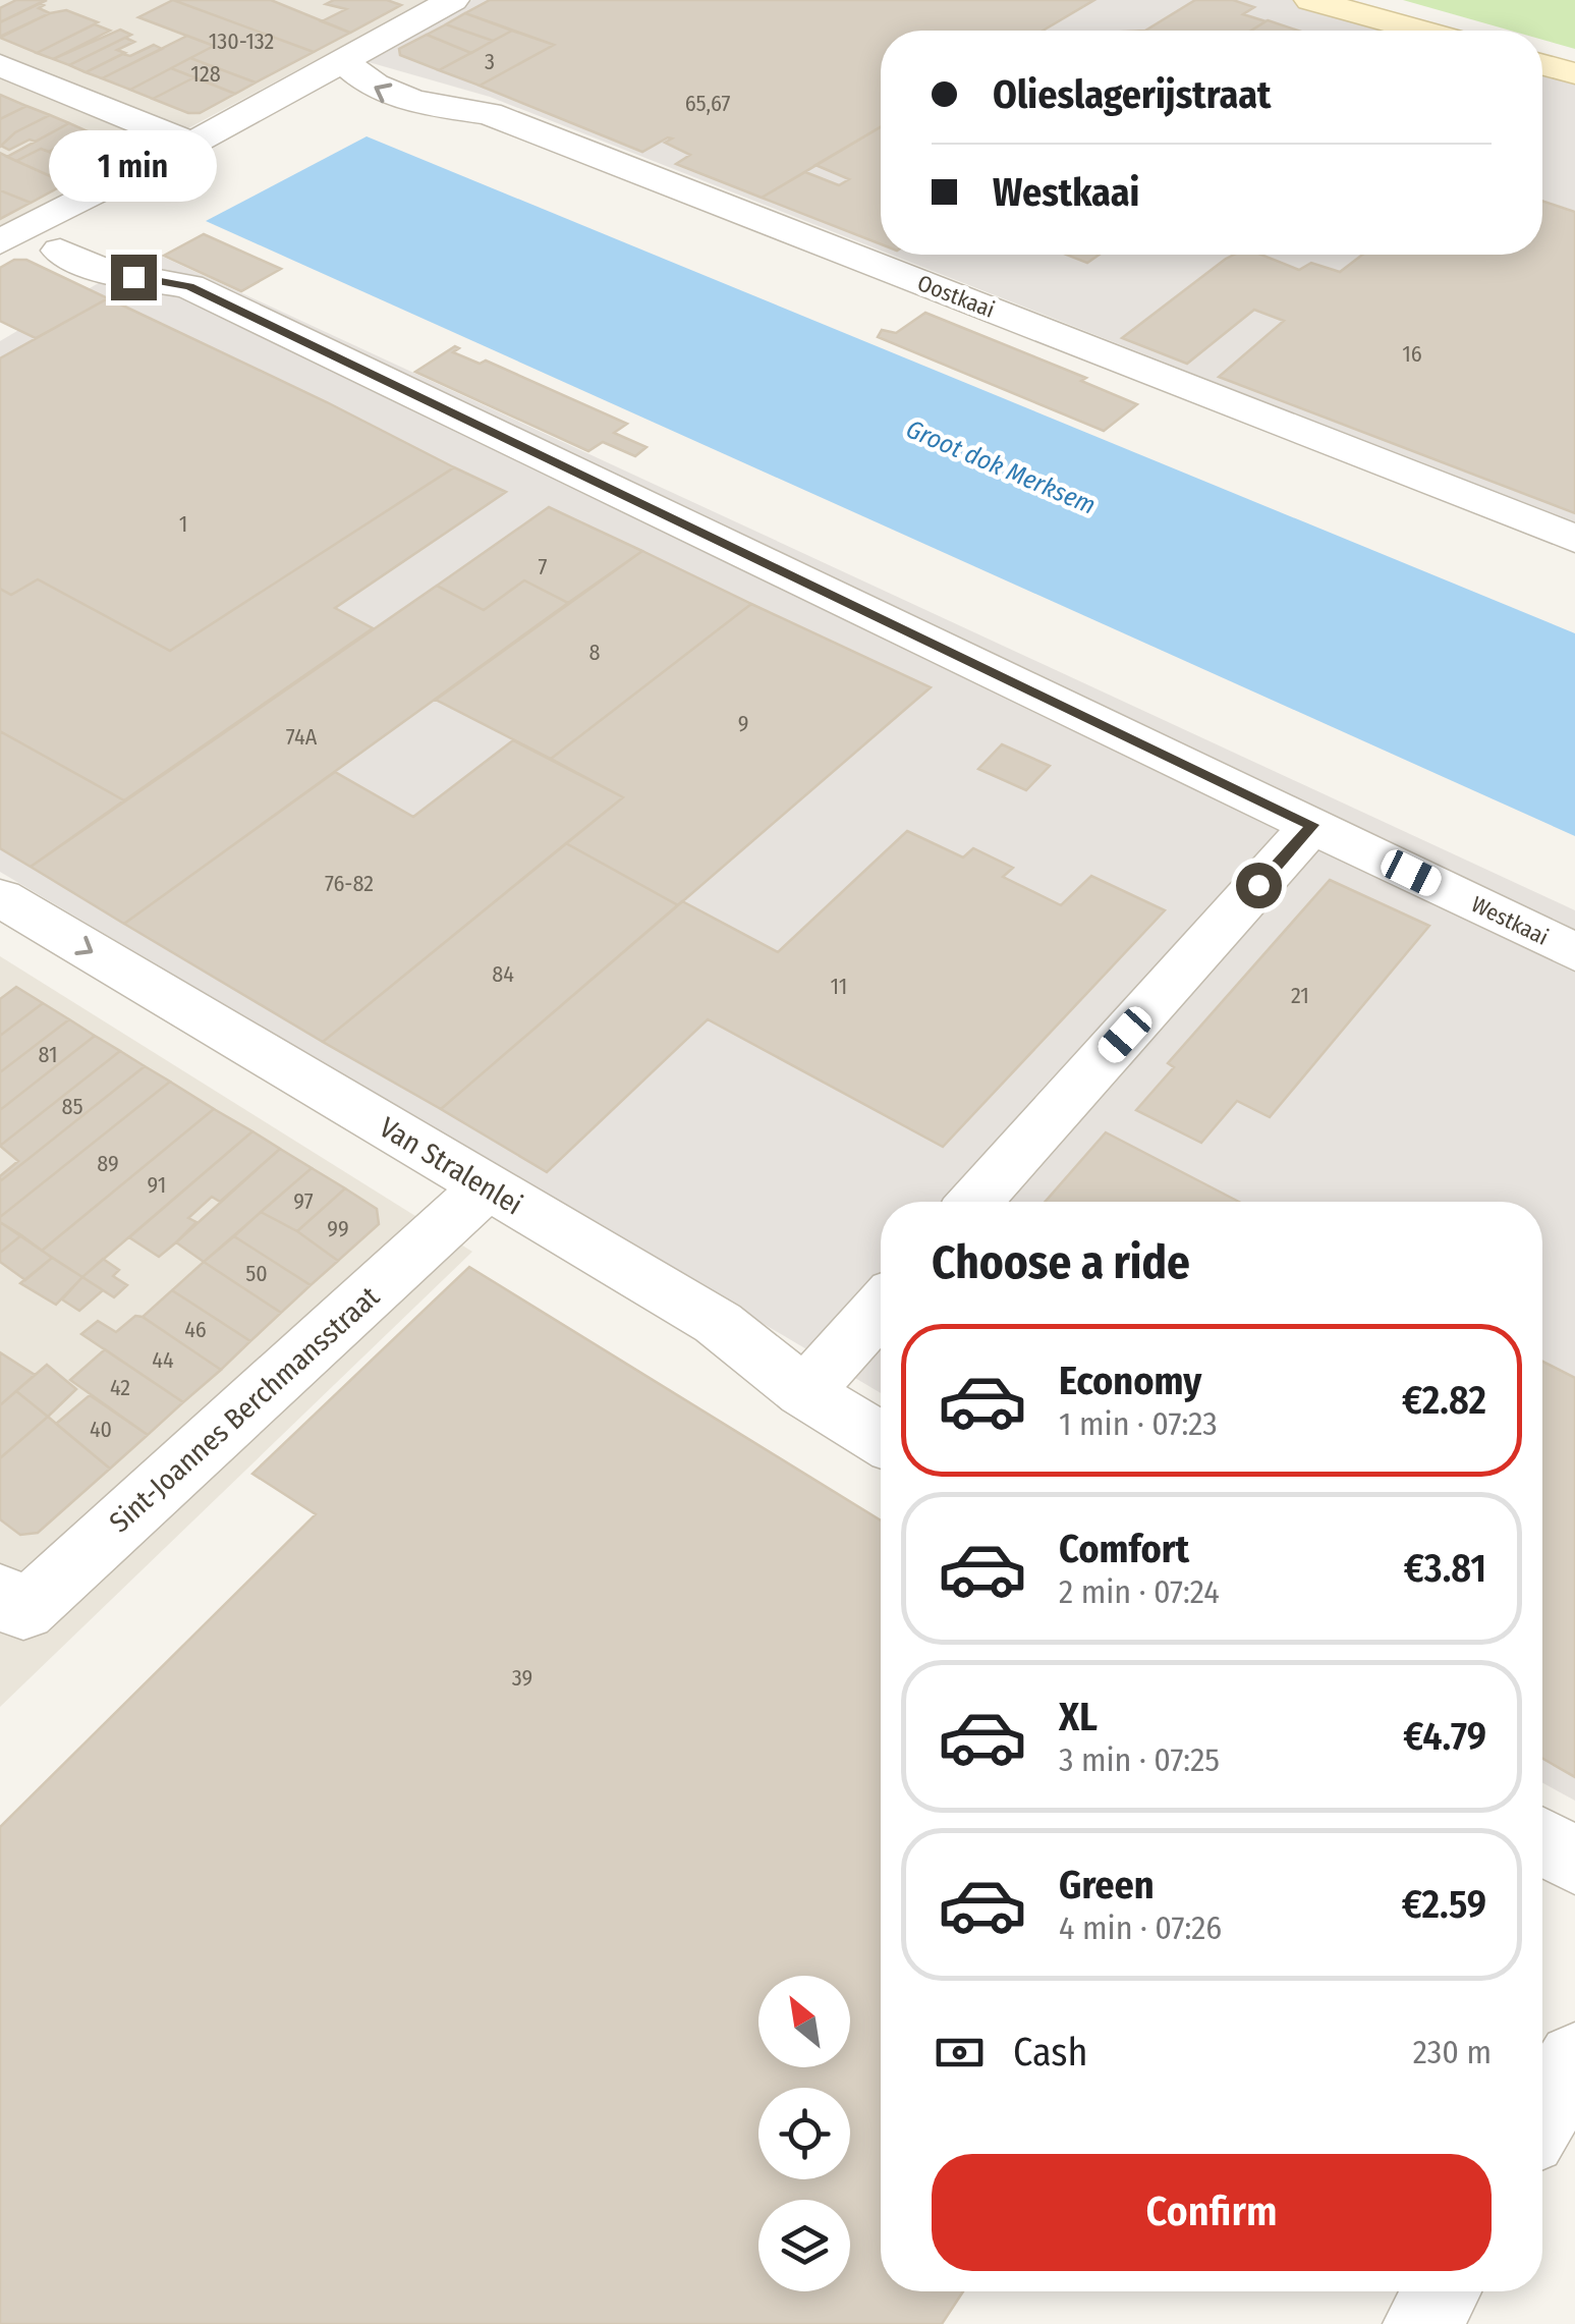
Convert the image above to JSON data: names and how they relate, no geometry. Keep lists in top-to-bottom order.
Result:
{
  "streets": {
    "street": [
      "Oostkaai",
      "Westkaai",
      "Van Stralenlei",
      "Sint-Joannes Berchmansstraat"
    ]
  },
  "crossings": [
    ["Van Stralenlei", "Sint-Joannes Berchmansstraat"]
  ],
  "one_way": ["Oostkaai", "Van Stralenlei"],
  "water": ["Groot dok Merksem"],
  "house_numbers": [
    "130-132",
    "3",
    "128",
    "65,67",
    "16",
    "1",
    "7",
    "8",
    "9",
    "74A",
    "76-82",
    "84",
    "11",
    "21",
    "81",
    "85",
    "89",
    "91",
    "97",
    "99",
    "50",
    "46",
    "44",
    "42",
    "40",
    "39"
  ],
  "north": "top left",
  "page": {
    "banner": ["Olieslagerijstraat", "Westkaai"],
    "bubble": "1 min",
    "heading": "Choose a ride",
    "list": [
      {
        "name": "Economy",
        "note": "1 min · 07:23",
        "value": "€2.82"
      },
      {
        "name": "Comfort",
        "note": "2 min · 07:24",
        "value": "€3.81"
      },
      {
        "name": "XL",
        "note": "3 min · 07:25",
        "value": "€4.79"
      },
      {
        "name": "Green",
        "note": "4 min · 07:26",
        "value": "€2.59"
      }
    ],
    "pay": ["Cash", "230 m"],
    "buttons": "Confirm"
  }
}
